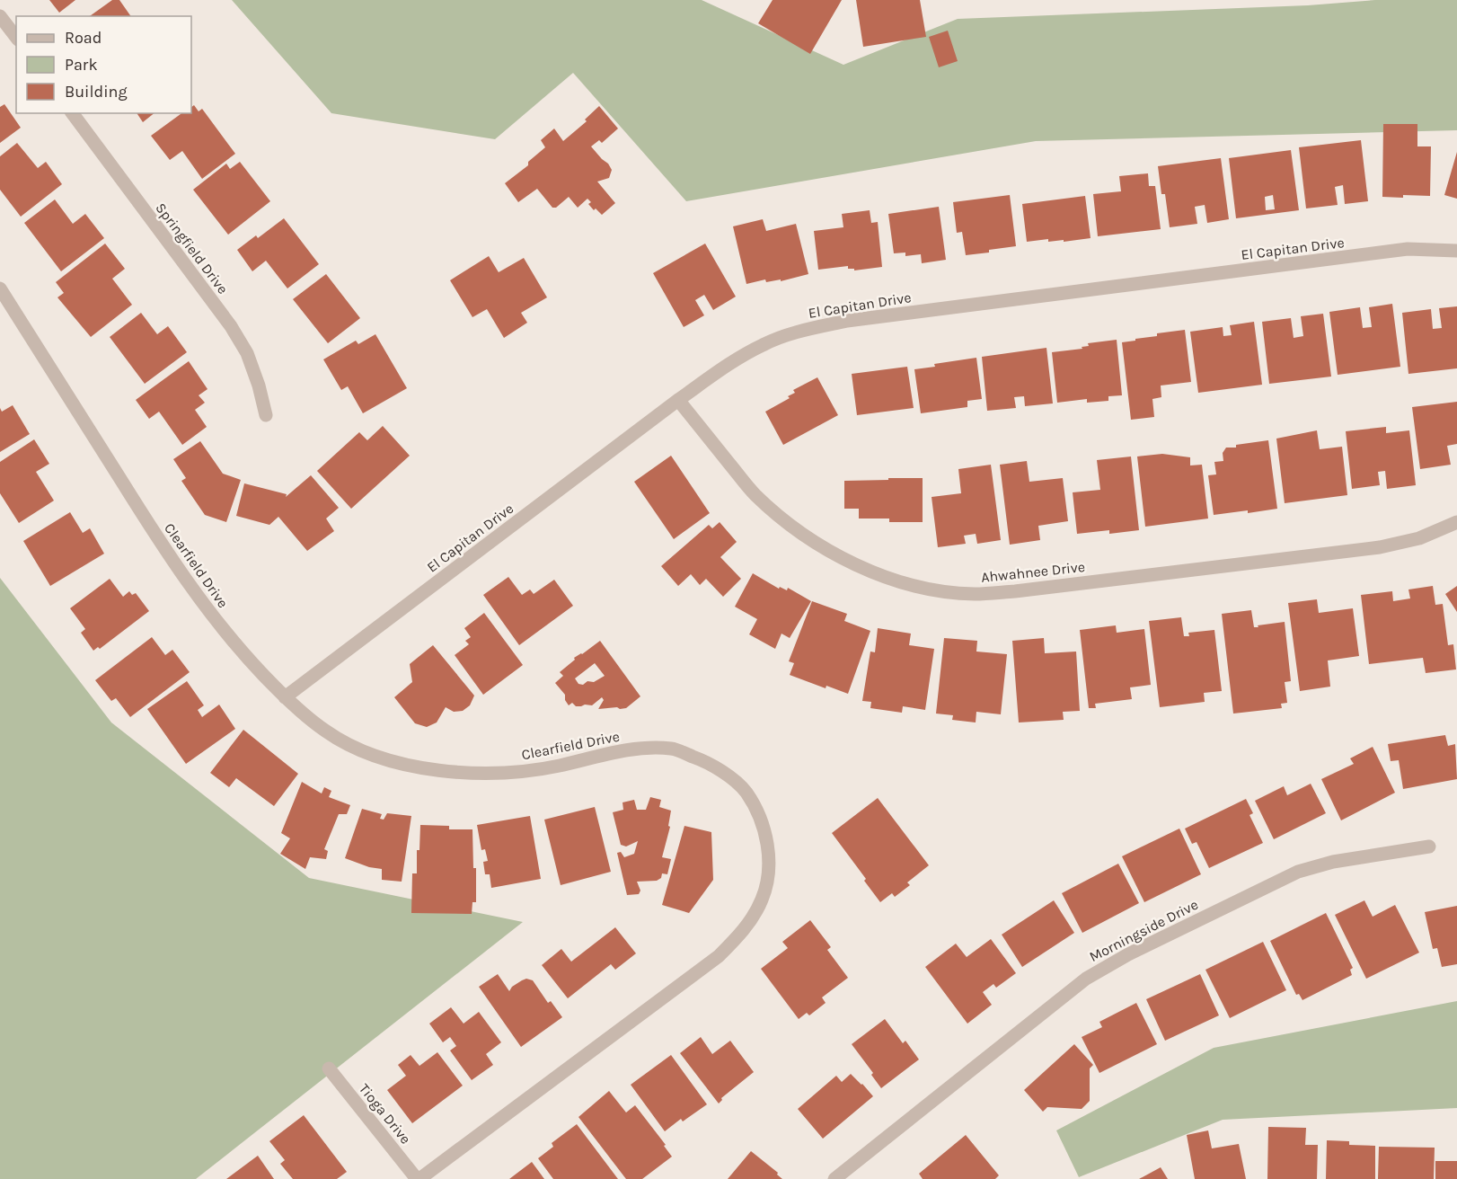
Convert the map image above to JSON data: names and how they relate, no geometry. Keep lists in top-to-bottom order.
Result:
{
  "streets": {
    "street": [
      "Springfield Drive",
      "El Capitan Drive",
      "Clearfield Drive",
      "Ahwahnee Drive",
      "Morningside Drive",
      "Tioga Drive"
    ]
  },
  "crossings": [
    ["El Capitan Drive", "Clearfield Drive"],
    ["El Capitan Drive", "Ahwahnee Drive"],
    ["Clearfield Drive", "Tioga Drive"]
  ],
  "legend": ["Road", "Park", "Building"]
}
